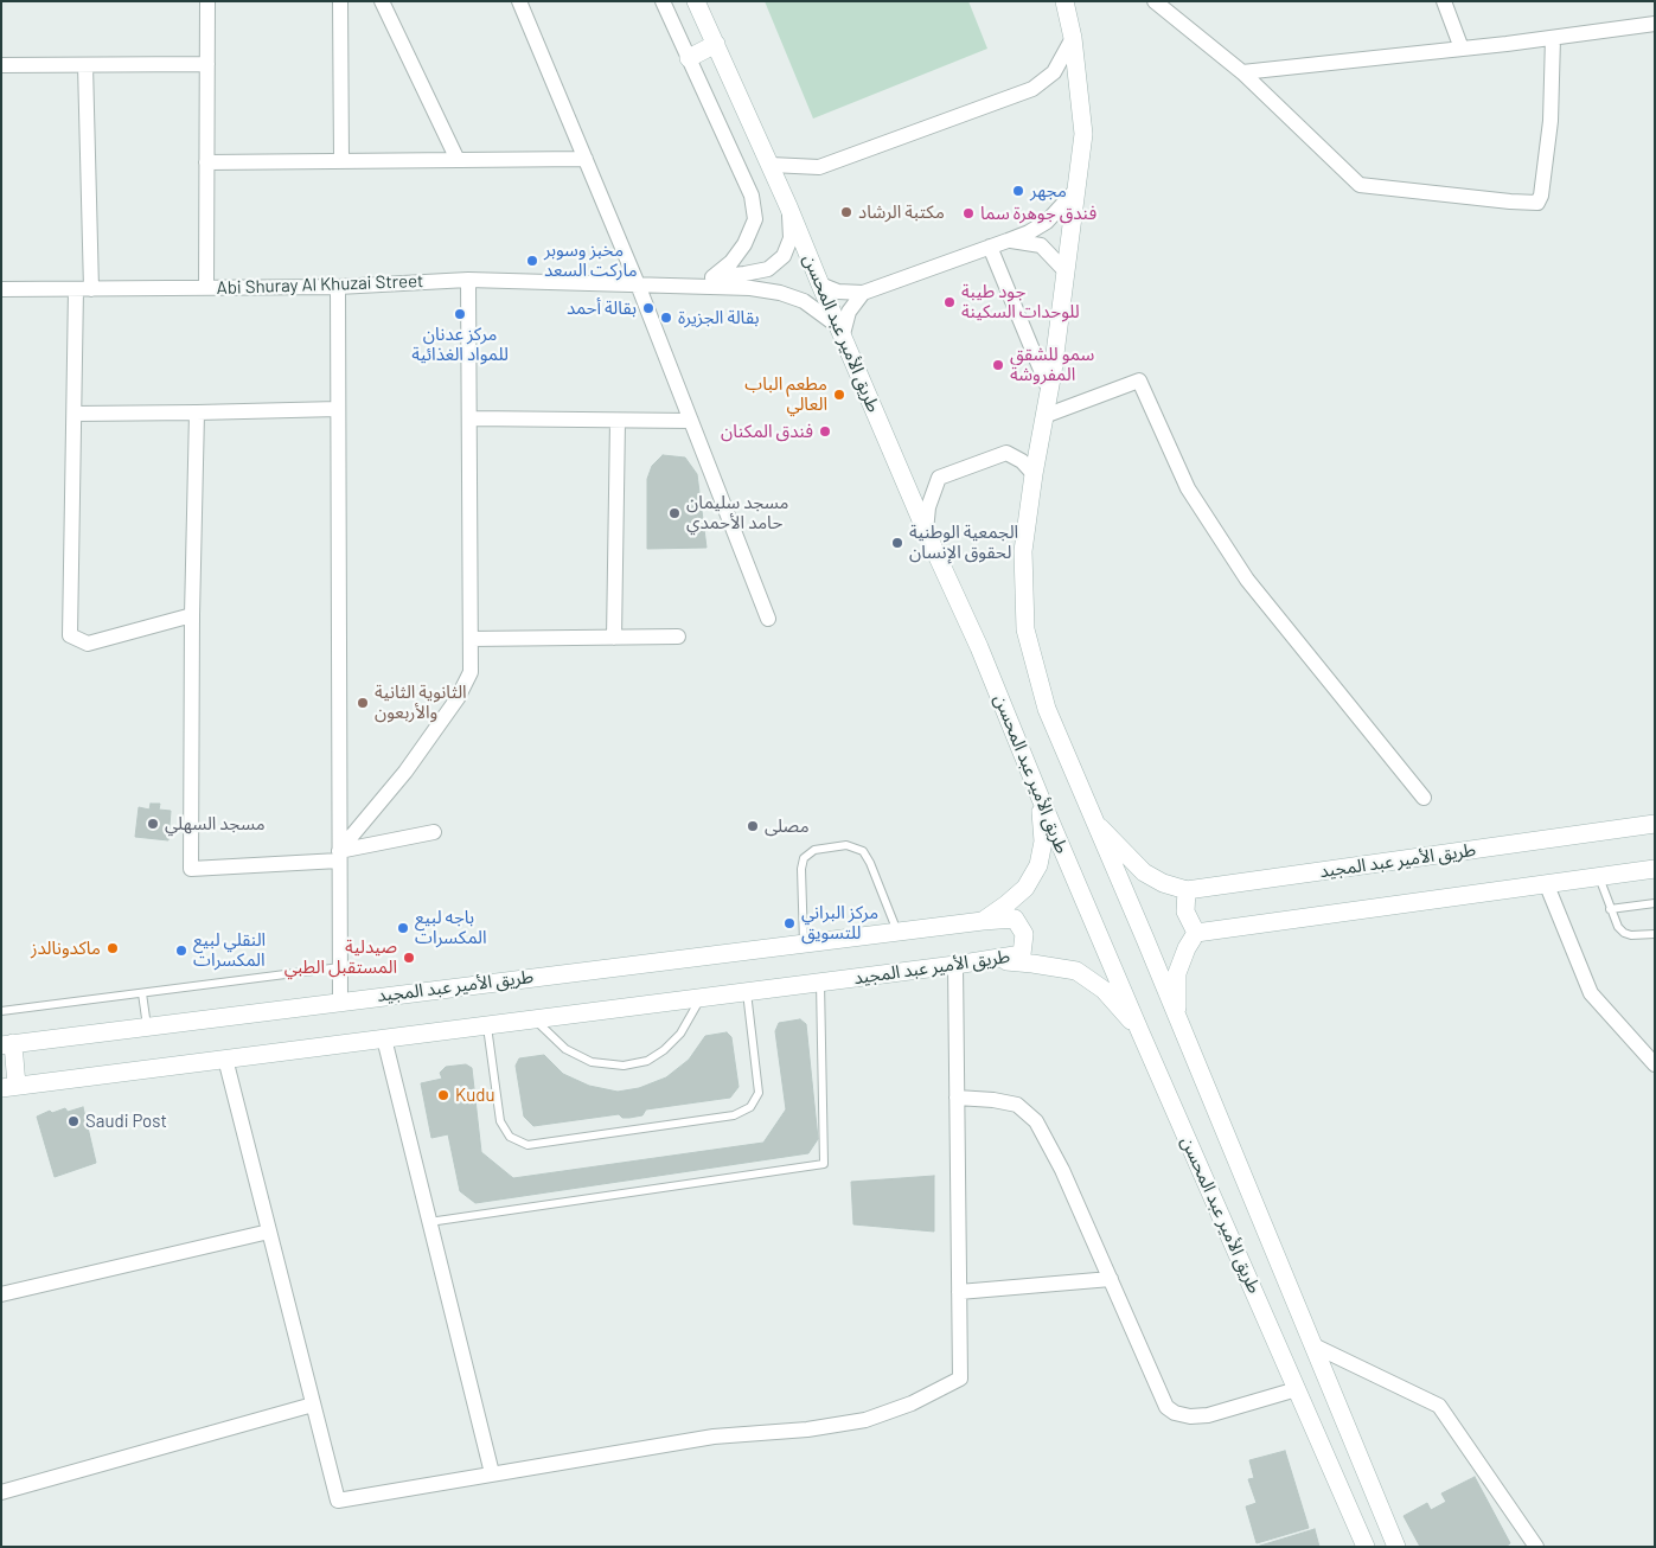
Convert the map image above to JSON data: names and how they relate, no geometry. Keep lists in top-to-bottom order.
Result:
{
  "streets": {
    "main road": ["طريق الأمير عبد المحسن", "طريق الأمير عبد المجيد"],
    "street": ["Abi Shuray Al Khuzai Street"]
  },
  "places": [
    "مجهر",
    "مكتبة الرشاد",
    "فندق جوهرة سما",
    "مخبز وسوبر ماركت السعد",
    "جود طيبة للوحدات السكينة",
    "بقالة أحمد",
    "مركز عدنان للمواد الغذائية",
    "بقالة الجزيرة",
    "سمو للشقق المفروشة",
    "مطعم الباب العالي",
    "فندق المكنان",
    "مسجد سليمان حامد الأحمدي",
    "الجمعية الوطنية لحقوق الإنسان",
    "الثانوية الثانية والأربعون",
    "مسجد السهلي",
    "مصلى",
    "مركز البراني للتسويق",
    "باجه لبيع المكسرات",
    "ماكدونالدز",
    "النقلي لبيع المكسرات",
    "صيدلية المستقبل الطبي",
    "Kudu",
    "Saudi Post"
  ]
}
